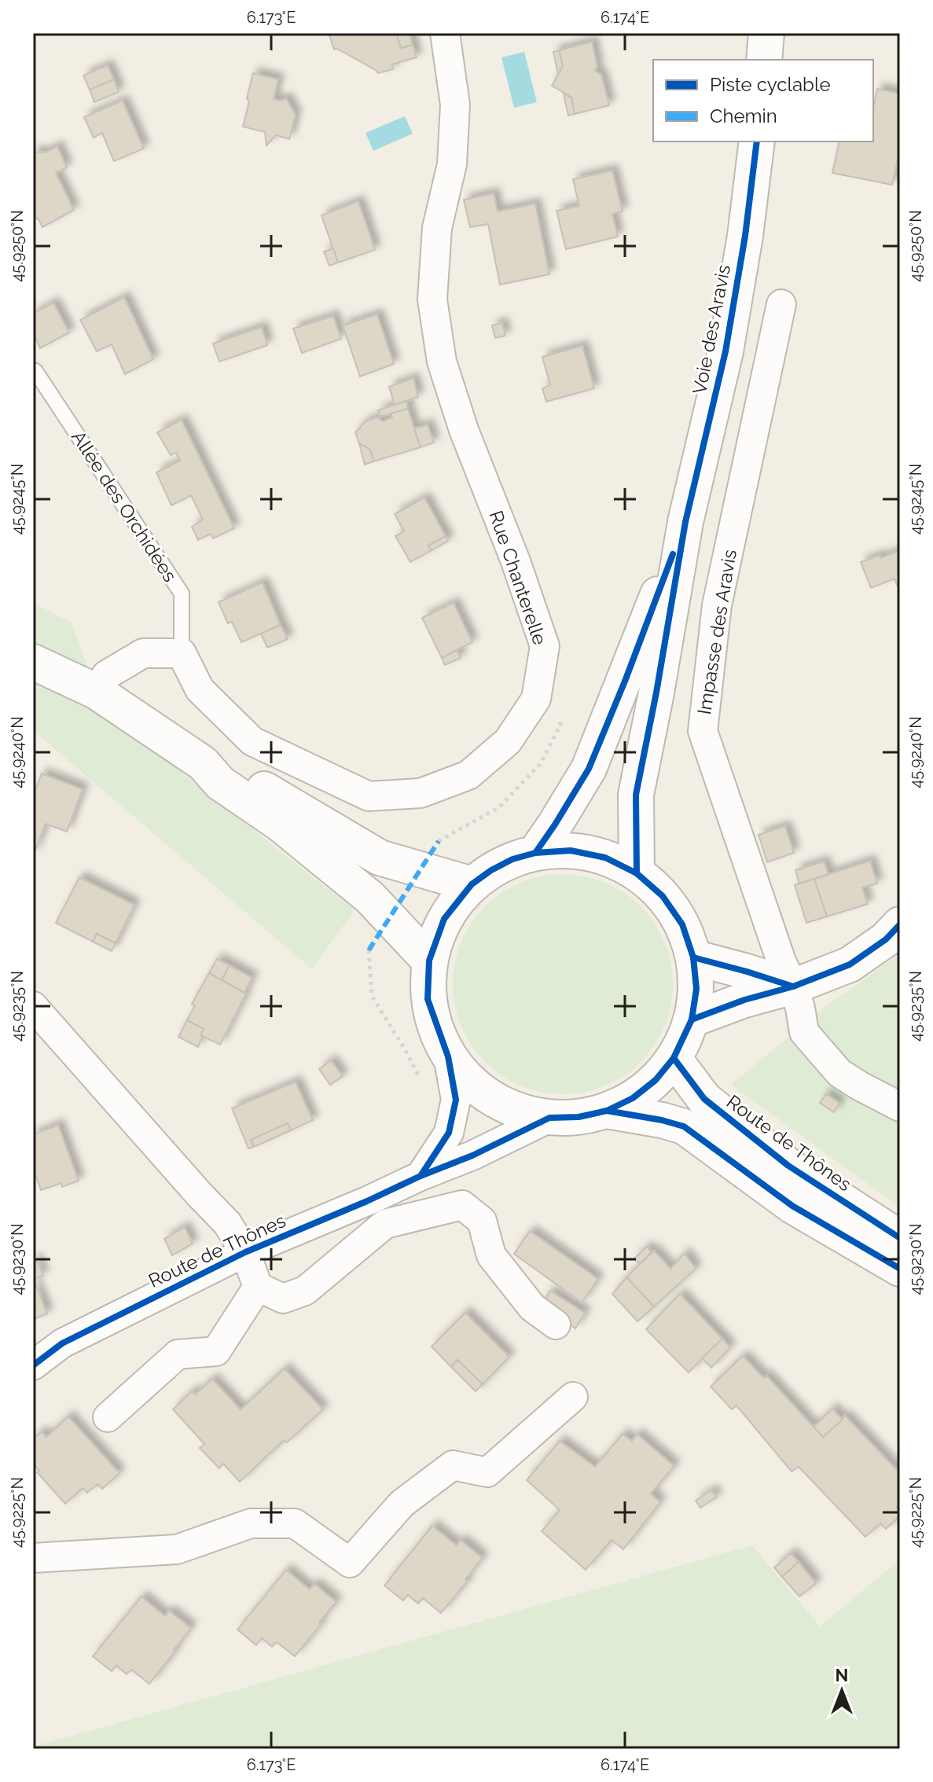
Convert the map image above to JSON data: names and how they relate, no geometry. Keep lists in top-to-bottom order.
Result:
{
  "streets": {
    "main road": ["Voie des Aravis", "Route de Thônes"],
    "street": ["Rue Chanterelle", "Impasse des Aravis"],
    "lane": ["Allée des Orchidées"]
  },
  "crossings": [
    ["Allée des Orchidées", "Rue Chanterelle"]
  ],
  "legend": ["Piste cyclable", "Chemin"],
  "north": "top",
  "coordinates": [
    "6.173°E",
    "6.174°E",
    "45.9250°N",
    "45.9245°N",
    "45.9240°N",
    "45.9235°N",
    "45.9230°N",
    "45.9225°N"
  ]
}
